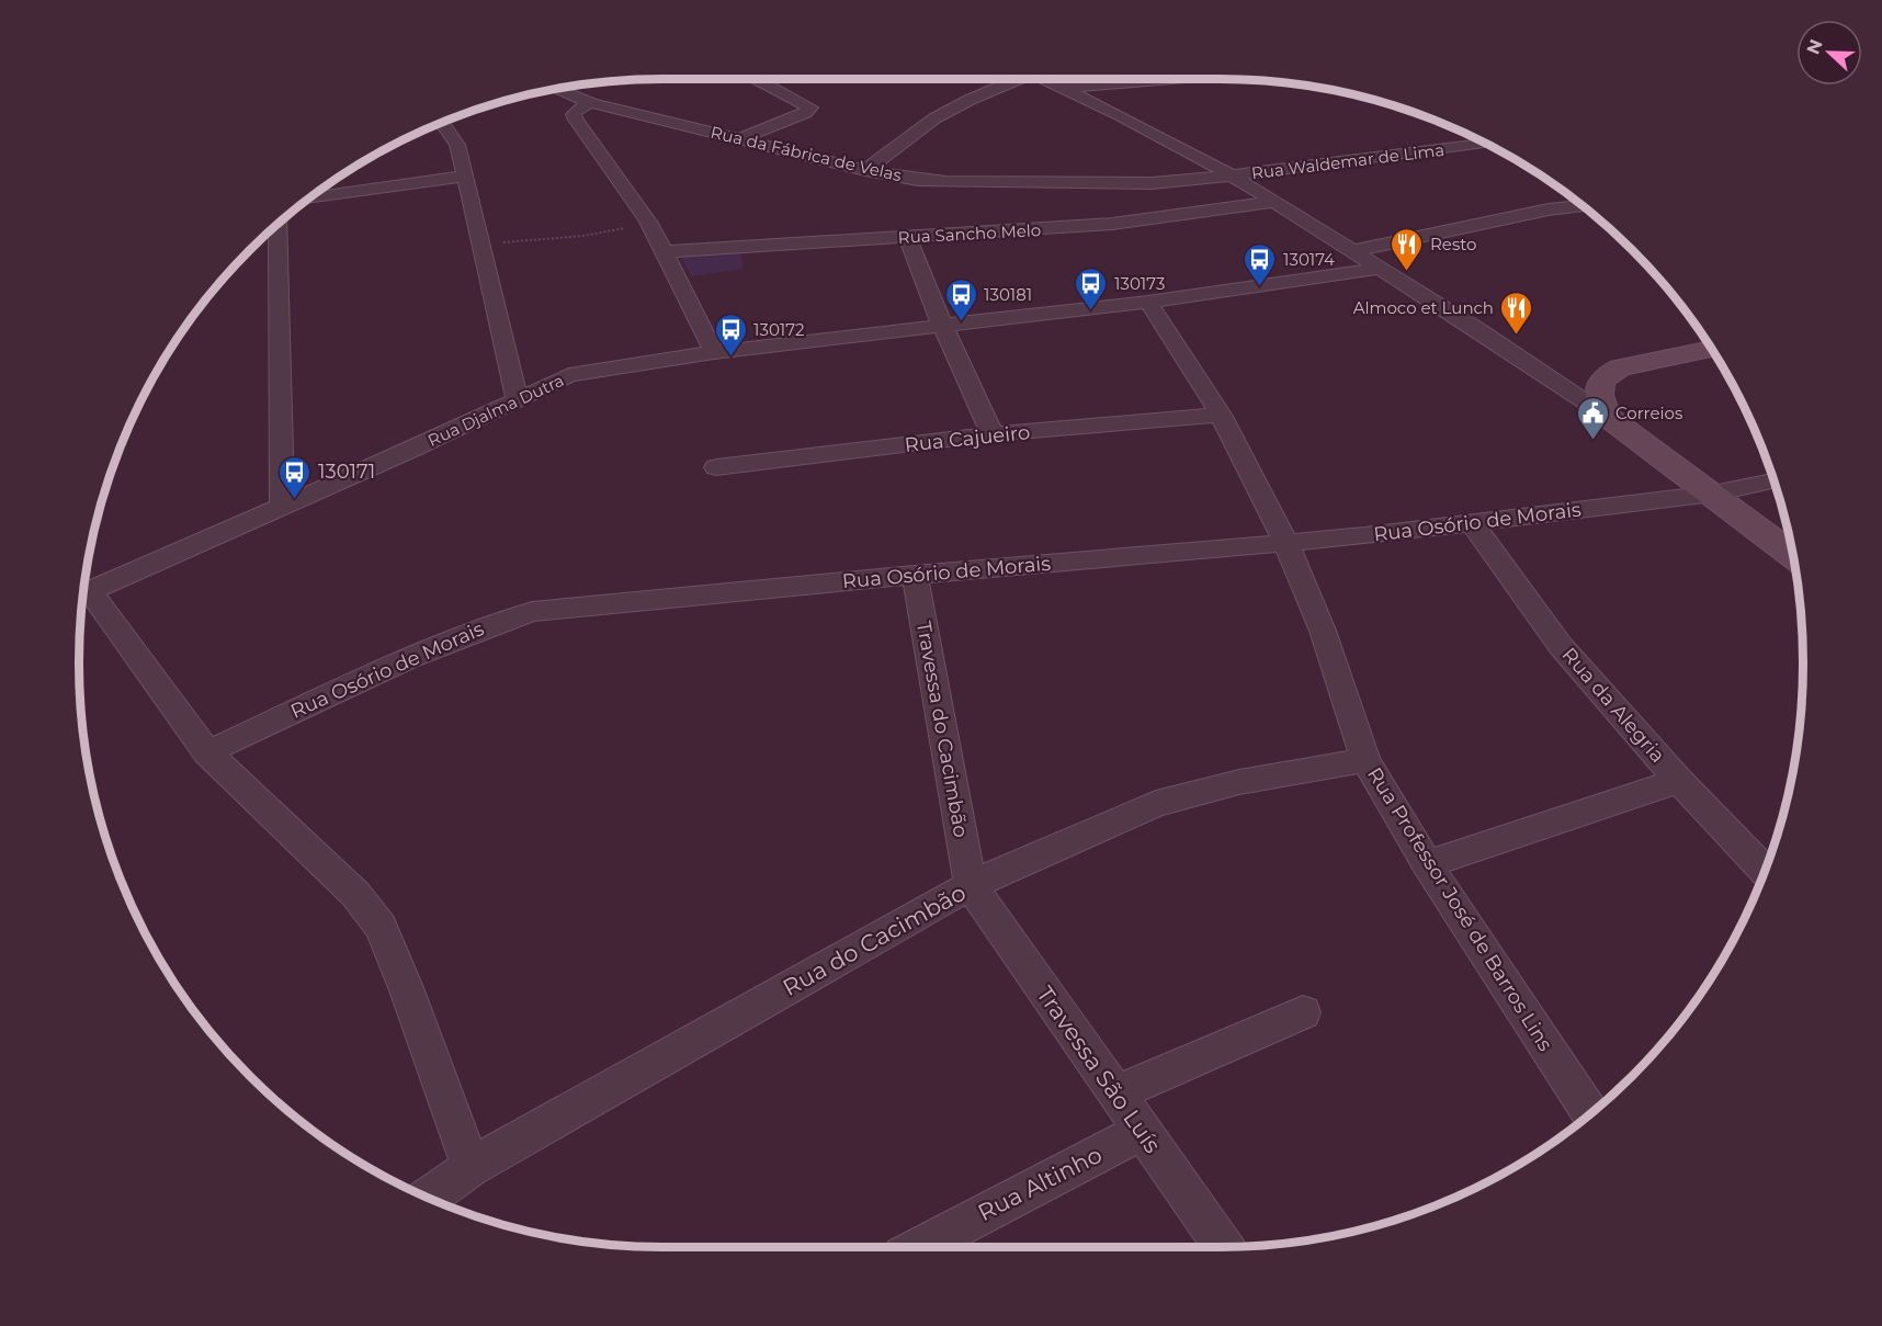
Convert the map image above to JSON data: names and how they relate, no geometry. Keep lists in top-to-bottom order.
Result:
{
  "streets": {
    "street": [
      "Rua da Fábrica de Velas",
      "Rua Waldemar de Lima",
      "Rua Sancho Melo",
      "Rua Djalma Dutra",
      "Rua Cajueiro",
      "Rua Osório de Morais",
      "Rua da Alegria",
      "Travessa do Cacimbão",
      "Rua Professor José de Barros Lins",
      "Rua do Cacimbão",
      "Travessa São Luís",
      "Rua Altinho"
    ]
  },
  "crossings": [
    ["Rua da Fábrica de Velas", "Rua Waldemar de Lima"],
    ["Rua Djalma Dutra", "Rua Professor José de Barros Lins"],
    ["Rua Cajueiro", "Rua Professor José de Barros Lins"],
    ["Rua Osório de Morais", "Rua da Alegria"],
    ["Rua Osório de Morais", "Travessa do Cacimbão"],
    ["Rua Osório de Morais", "Rua Professor José de Barros Lins"],
    ["Travessa do Cacimbão", "Rua do Cacimbão"],
    ["Travessa do Cacimbão", "Travessa São Luís"],
    ["Rua Professor José de Barros Lins", "Rua do Cacimbão"],
    ["Rua do Cacimbão", "Travessa São Luís"],
    ["Travessa São Luís", "Rua Altinho"]
  ],
  "places": {
    "restaurant": ["Resto", "Almoco et Lunch"],
    "bus stop": [
      "130174",
      "130173",
      "130181",
      "130172",
      "130171"
    ],
    "public building": ["Correios"]
  },
  "north": "left"
}
